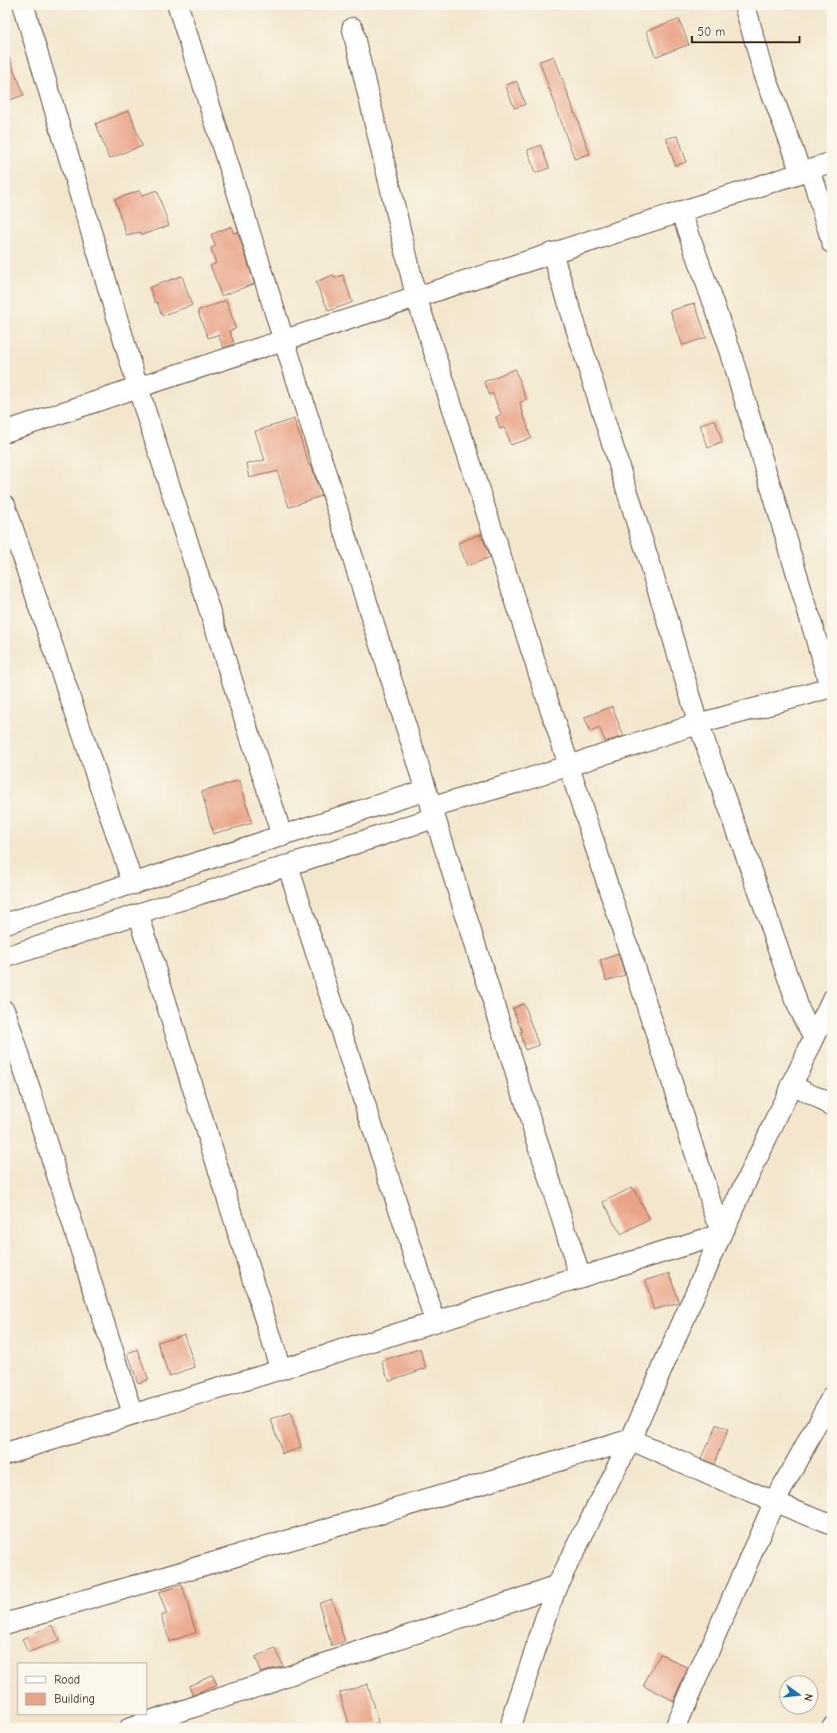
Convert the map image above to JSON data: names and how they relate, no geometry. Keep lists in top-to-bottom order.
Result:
{
  "legend": ["Road", "Building"],
  "scale_bar": "50 m",
  "north": "right"
}
